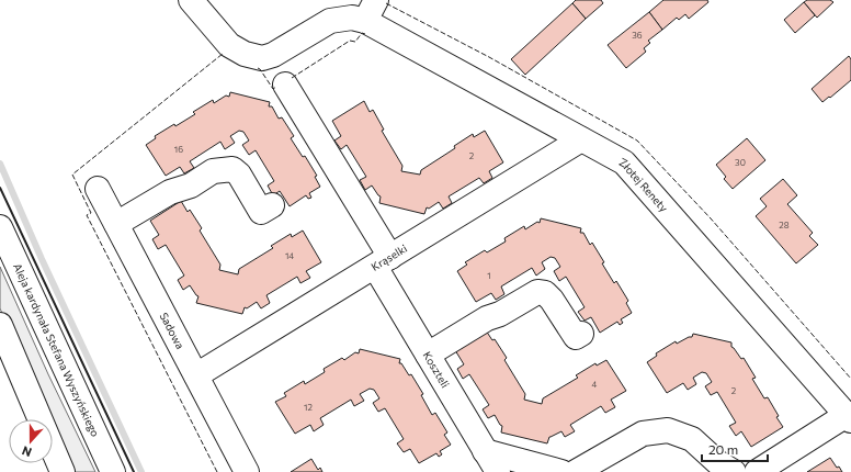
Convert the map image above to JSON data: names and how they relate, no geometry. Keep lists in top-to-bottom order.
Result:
{
  "streets": {
    "street": [
      "Złotej Renety",
      "Krąselki",
      "Sadowa",
      "Aleja kardynała Stefana Wyszyńskiego",
      "Koszteli"
    ]
  },
  "crossings": [
    ["Złotej Renety", "Krąselki"],
    ["Krąselki", "Sadowa"],
    ["Krąselki", "Koszteli"]
  ],
  "house_numbers": [
    "36",
    "16",
    "2",
    "30",
    "28",
    "14",
    "1",
    "4",
    "2",
    "12"
  ],
  "scale_bar": "20 m",
  "north": "bottom"
}
